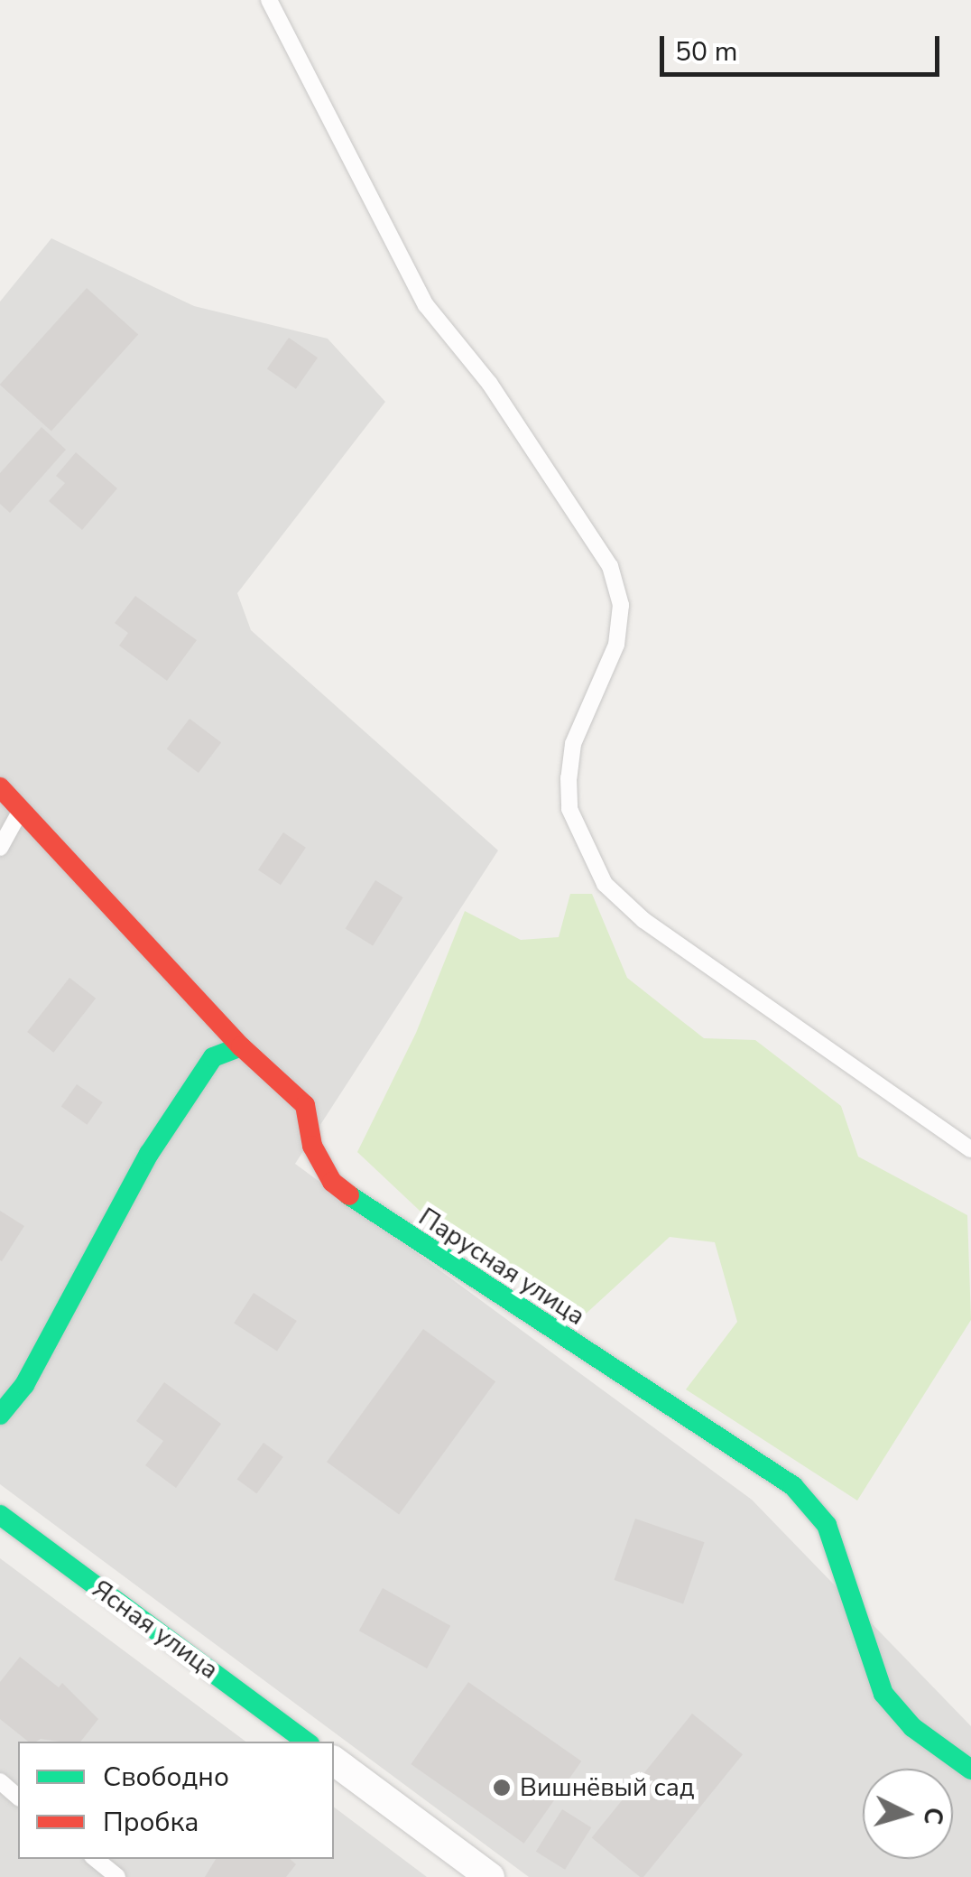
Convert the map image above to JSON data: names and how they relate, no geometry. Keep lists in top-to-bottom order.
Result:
{
  "streets": {
    "street": ["Парусная улица", "Ясная улица"]
  },
  "places": ["Вишнёвый сад"],
  "legend": ["Свободно", "Пробка"],
  "scale_bar": "50 m",
  "north": "right"
}
